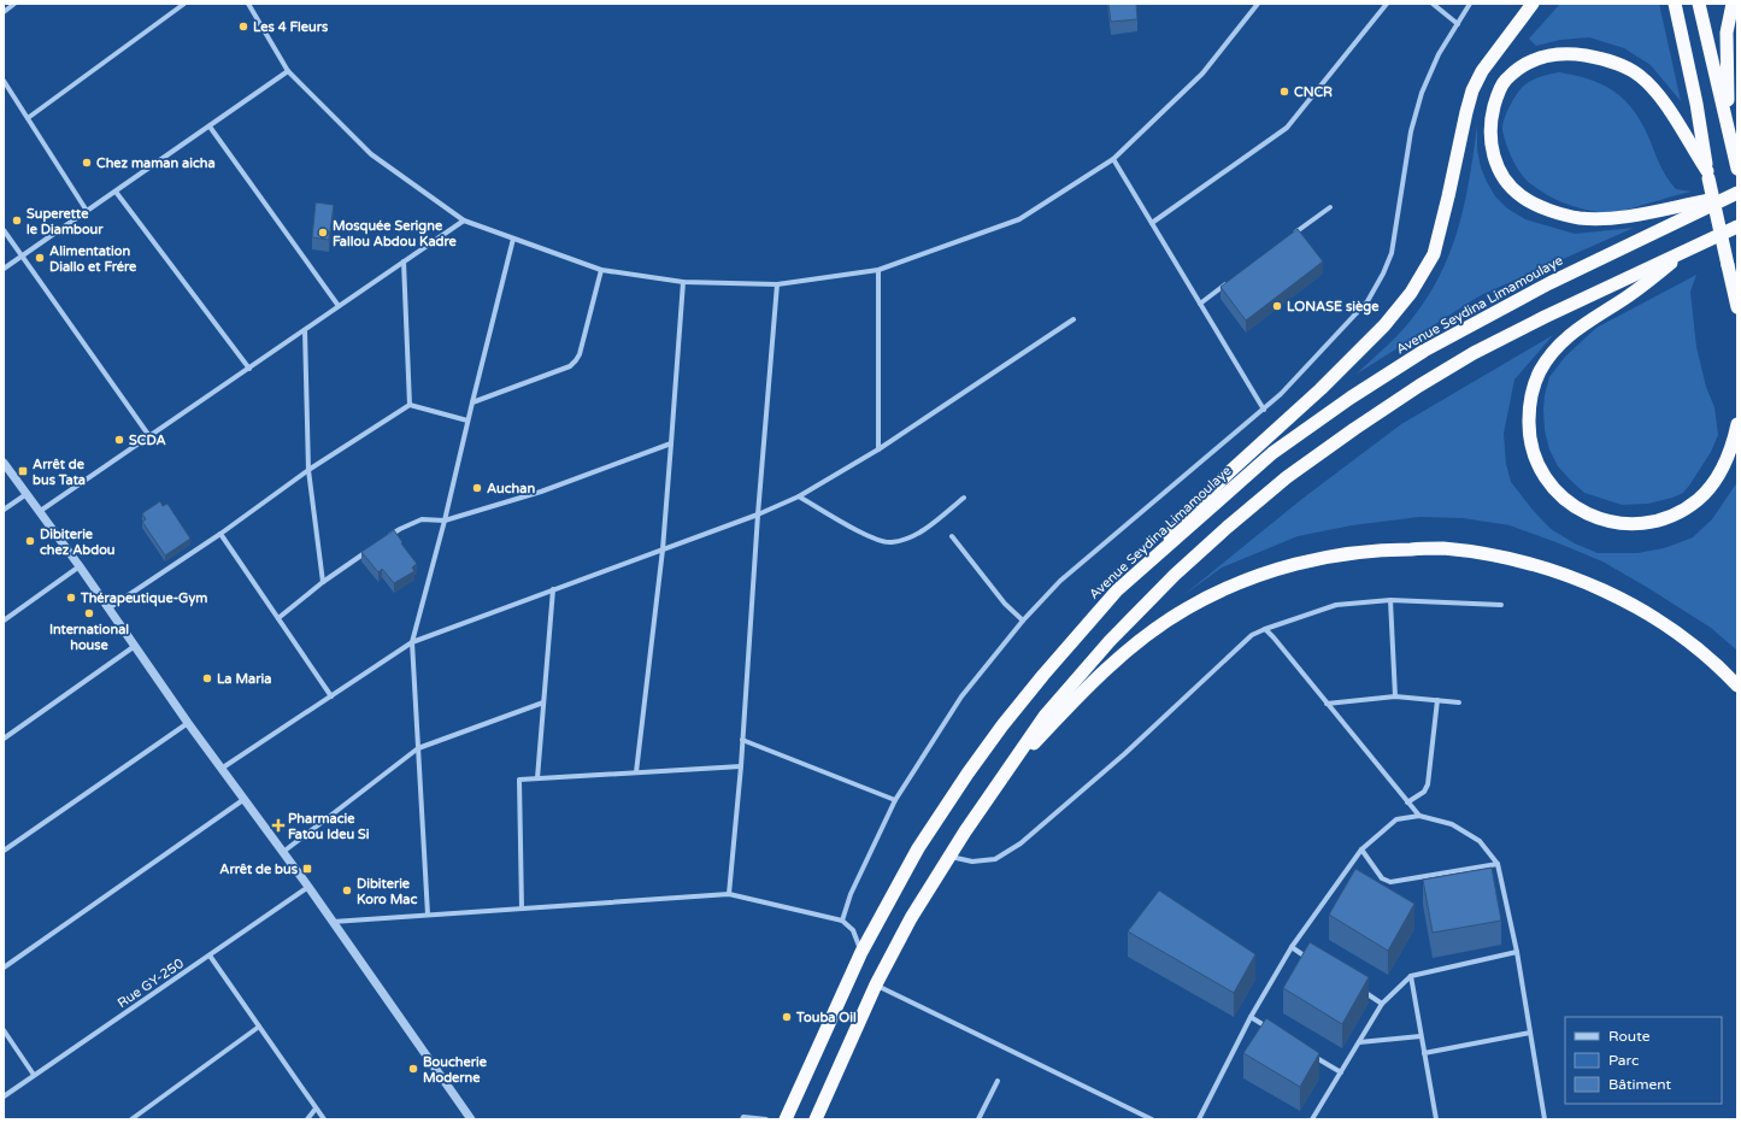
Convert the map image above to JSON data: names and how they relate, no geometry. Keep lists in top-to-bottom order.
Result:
{
  "streets": {
    "highway": ["Avenue Seydina Limamoulaye"],
    "street": ["Rue GY-250"]
  },
  "places": {
    "other": [
      "Les 4 Fleurs",
      "CNCR",
      "Chez maman aicha",
      "Superette le Diambour",
      "Mosquée Serigne Fallou Abdou Kadre",
      "Alimentation Diallo et Frére",
      "LONASE siège",
      "SCDA",
      "Auchan",
      "Dibiterie chez Abdou",
      "Thérapeutique-Gym",
      "International house",
      "La Maria",
      "Dibiterie Koro Mac",
      "Touba Oil",
      "Boucherie Moderne"
    ],
    "transit": ["Arrêt de bus Tata", "Arrêt de bus"],
    "health": ["Pharmacie Fatou Ideu Si"]
  },
  "legend": ["Route", "Parc", "Bâtiment"]
}
